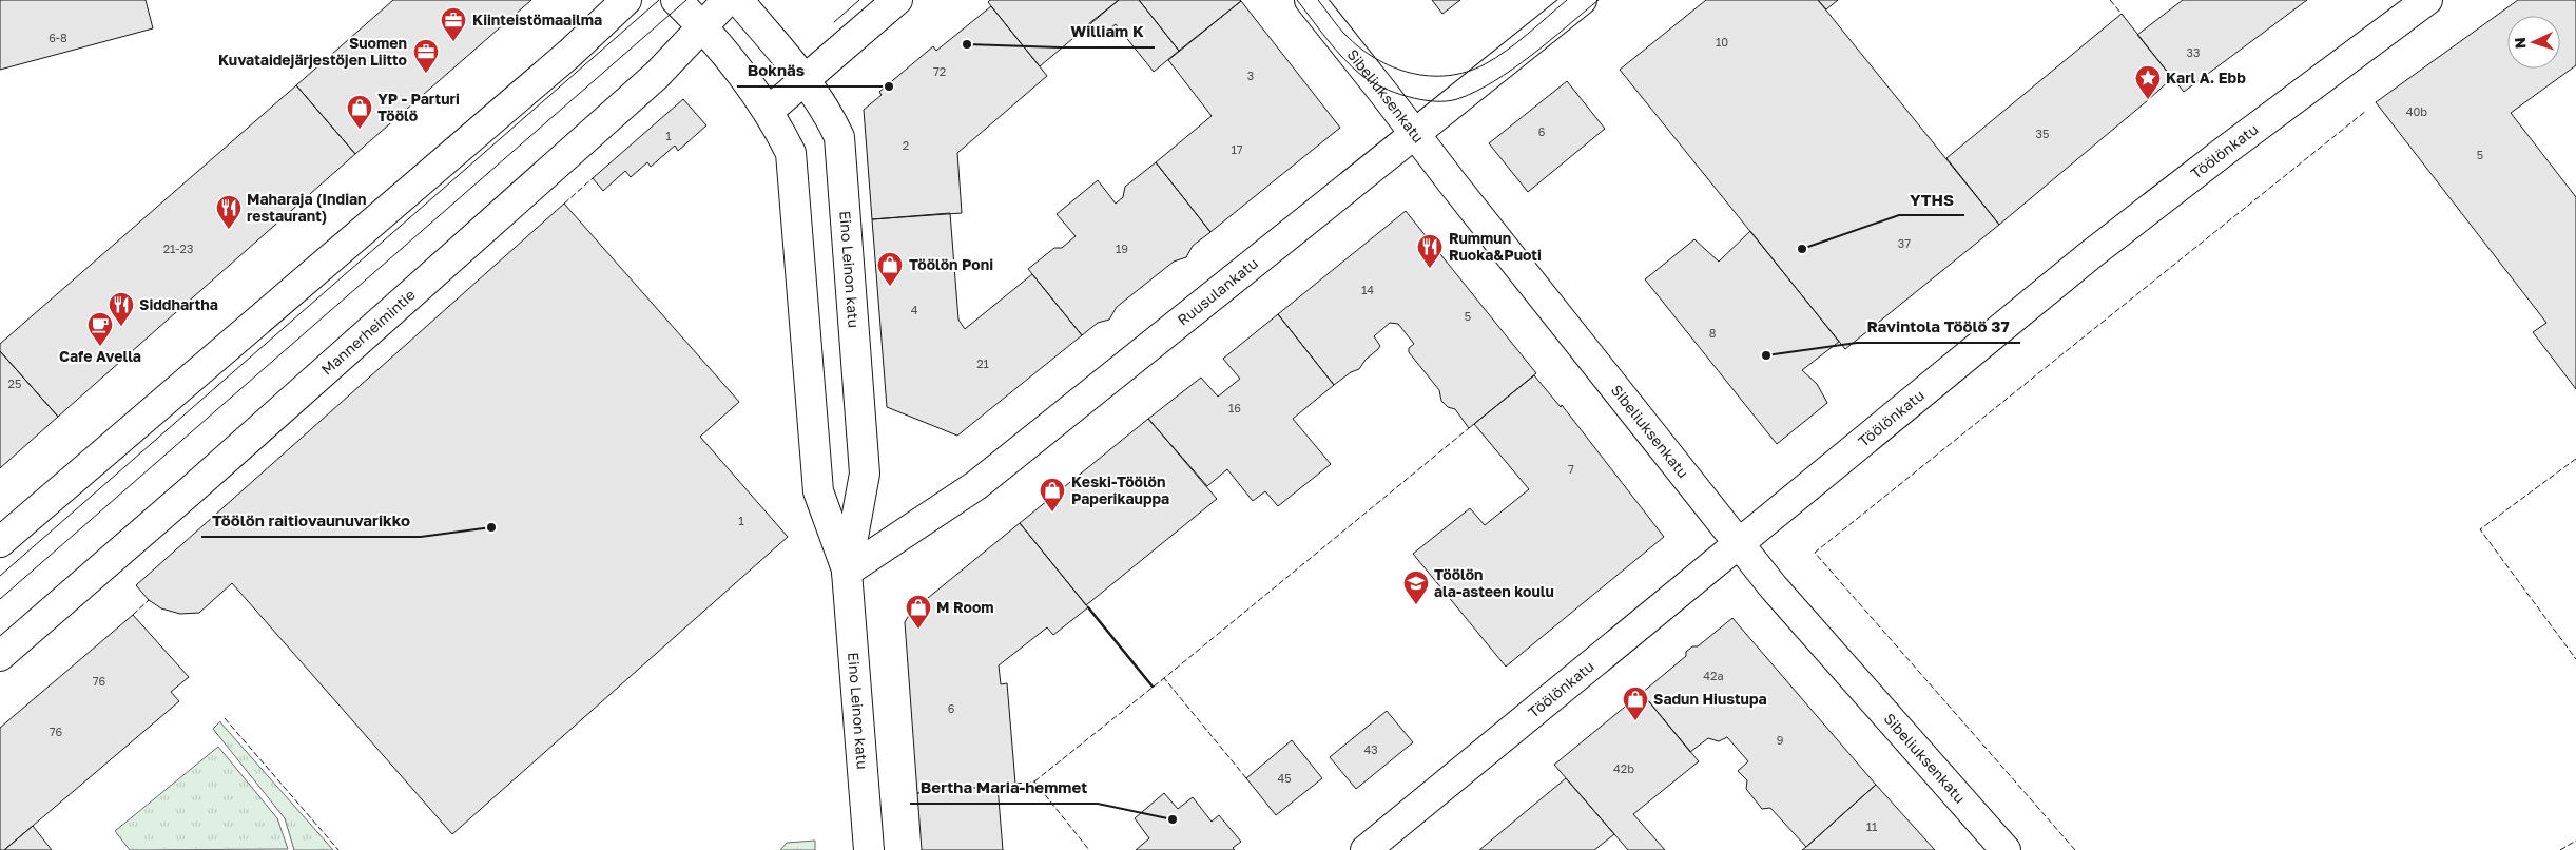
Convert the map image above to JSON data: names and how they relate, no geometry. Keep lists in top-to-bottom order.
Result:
{
  "streets": {
    "street": [
      "Sibeliuksenkatu",
      "Töölönkatu",
      "Eino Leinon katu",
      "Ruusulankatu",
      "Mannerheimintie"
    ]
  },
  "crossings": [
    ["Sibeliuksenkatu", "Töölönkatu"],
    ["Sibeliuksenkatu", "Ruusulankatu"],
    ["Eino Leinon katu", "Ruusulankatu"],
    ["Eino Leinon katu", "Mannerheimintie"]
  ],
  "places": {
    "office": ["Kiinteistömaailma", "Suomen Kuvataidejärjestöjen Liitto"],
    "other": [
      "William K",
      "Boknäs",
      "YTHS",
      "Ravintola Töölö 37",
      "Töölön raitiovaunuvarikko",
      "Bertha Maria-hemmet"
    ],
    "place": ["Karl A. Ebb"],
    "shop": [
      "YP - Parturi Töölö",
      "Töölön Poni",
      "Keski-Töölön Paperikauppa",
      "M Room",
      "Sadun Hiustupa"
    ],
    "restaurant": ["Maharaja (Indian restaurant)", "Rummun Ruoka&Puoti", "Siddhartha"],
    "cafe": ["Cafe Avella"],
    "school or university": ["Töölön ala-asteen koulu"]
  },
  "house_numbers": [
    "6-8",
    "10",
    "33",
    "72",
    "3",
    "40b",
    "6",
    "35",
    "1",
    "2",
    "17",
    "5",
    "37",
    "21-23",
    "19",
    "14",
    "4",
    "5",
    "8",
    "21",
    "25",
    "16",
    "7",
    "1",
    "42a",
    "76",
    "6",
    "76",
    "9",
    "43",
    "42b",
    "45",
    "11"
  ],
  "north": "left"
}
